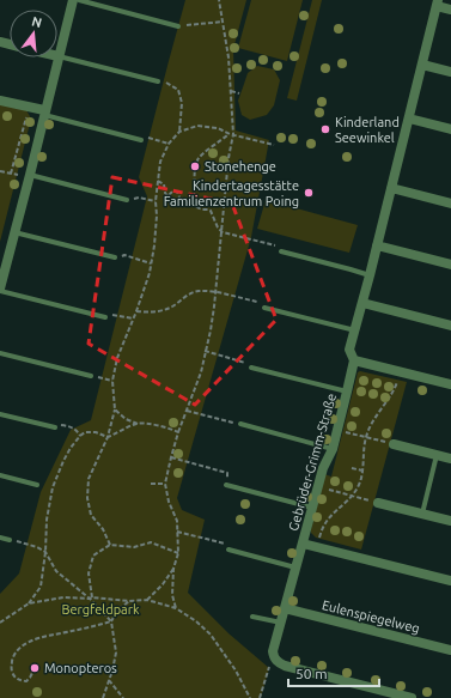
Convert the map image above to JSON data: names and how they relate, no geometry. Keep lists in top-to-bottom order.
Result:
{
  "streets": {
    "street": ["Gebrüder-Grimm-Straße", "Eulenspiegelweg"]
  },
  "crossings": [
    ["Gebrüder-Grimm-Straße", "Eulenspiegelweg"]
  ],
  "parks": ["Bergfeldpark"],
  "places": [
    "Kinderland Seewinkel",
    "Stonehenge",
    "Kindertagesstätte Familienzentrum Poing",
    "Monopteros"
  ],
  "scale_bar": "50 m",
  "north": "top"
}
